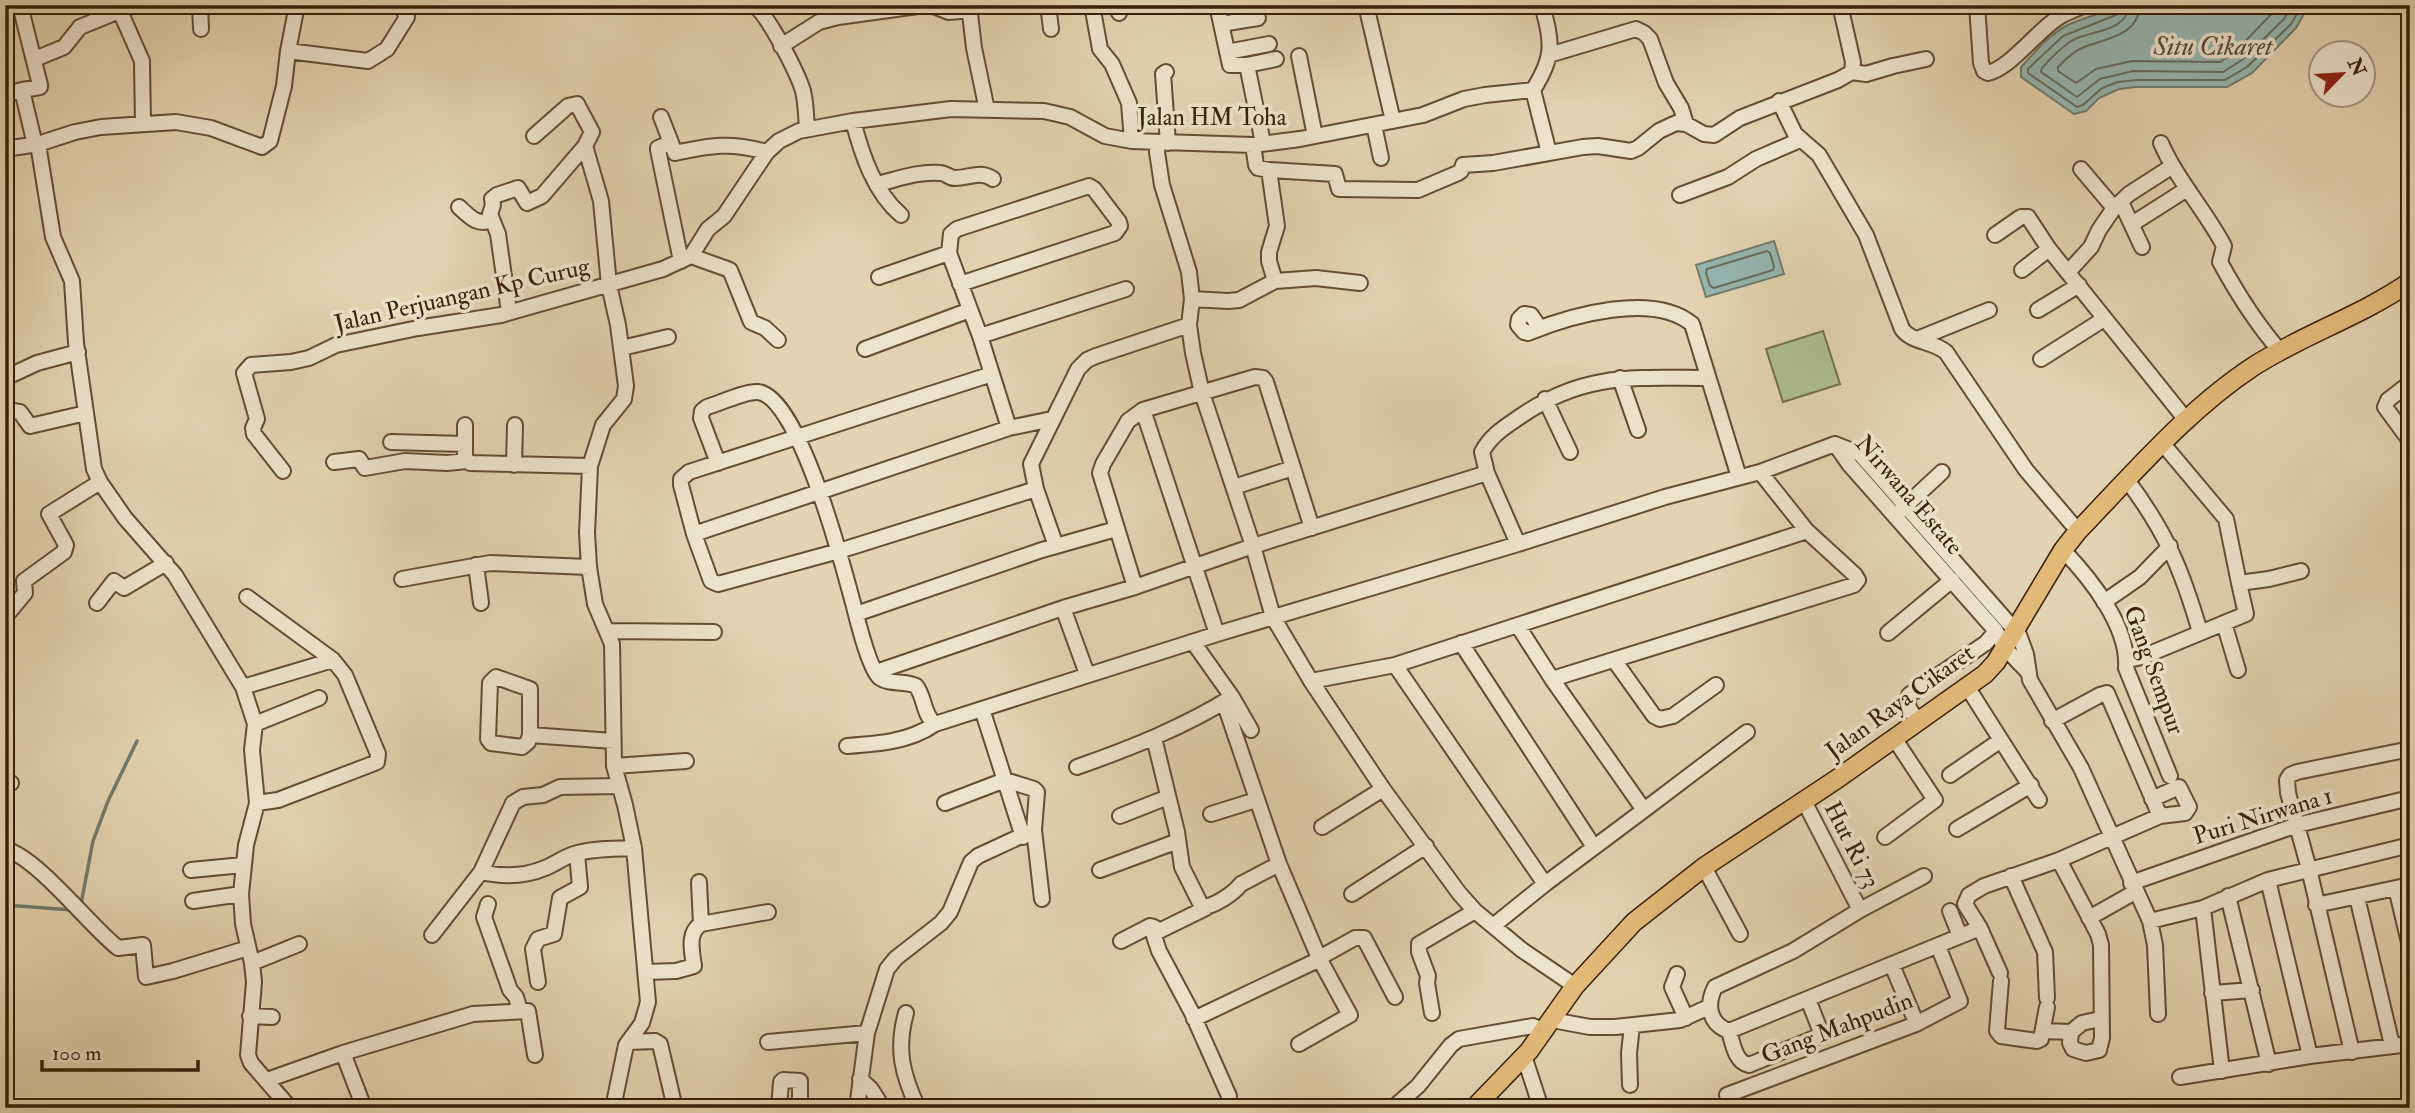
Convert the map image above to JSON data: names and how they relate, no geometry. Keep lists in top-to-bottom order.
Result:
{
  "streets": {
    "main road": ["Jalan Raya Cikaret"],
    "street": [
      "Jalan HM Toha",
      "Jalan Perjuangan Kp Curug",
      "Nirwana Estate",
      "Gang Sempur",
      "Puri Nirwana 1",
      "Hut Ri 73",
      "Gang Mahpudin"
    ]
  },
  "crossings": [
    ["Nirwana Estate", "Jalan Raya Cikaret"],
    ["Gang Sempur", "Jalan Raya Cikaret"],
    ["Jalan Raya Cikaret", "Hut Ri 73"]
  ],
  "water": ["Situ Cikaret"],
  "scale_bar": "100 m",
  "north": "top right"
}
